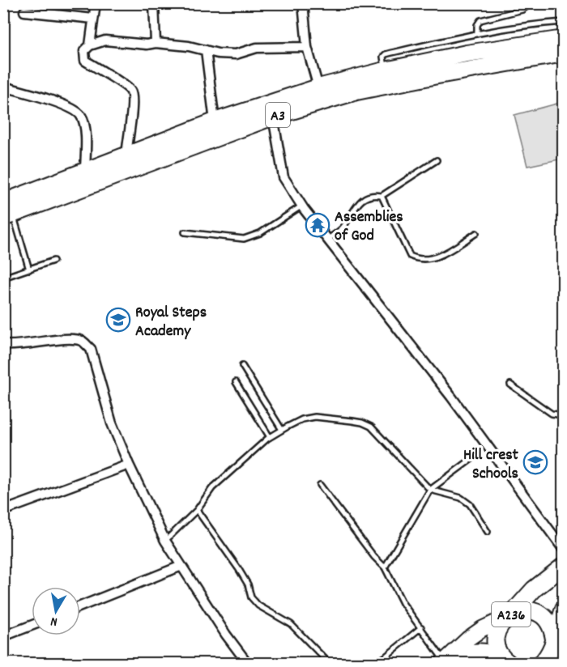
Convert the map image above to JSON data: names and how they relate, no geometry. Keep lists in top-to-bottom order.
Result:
{
  "streets": {
    "highway": ["A3", "A236"]
  },
  "places": {
    "temple": ["Assemblies of God"],
    "school or university": ["Royal Steps Academy", "Hill crest Schools"]
  },
  "north": "bottom"
}
